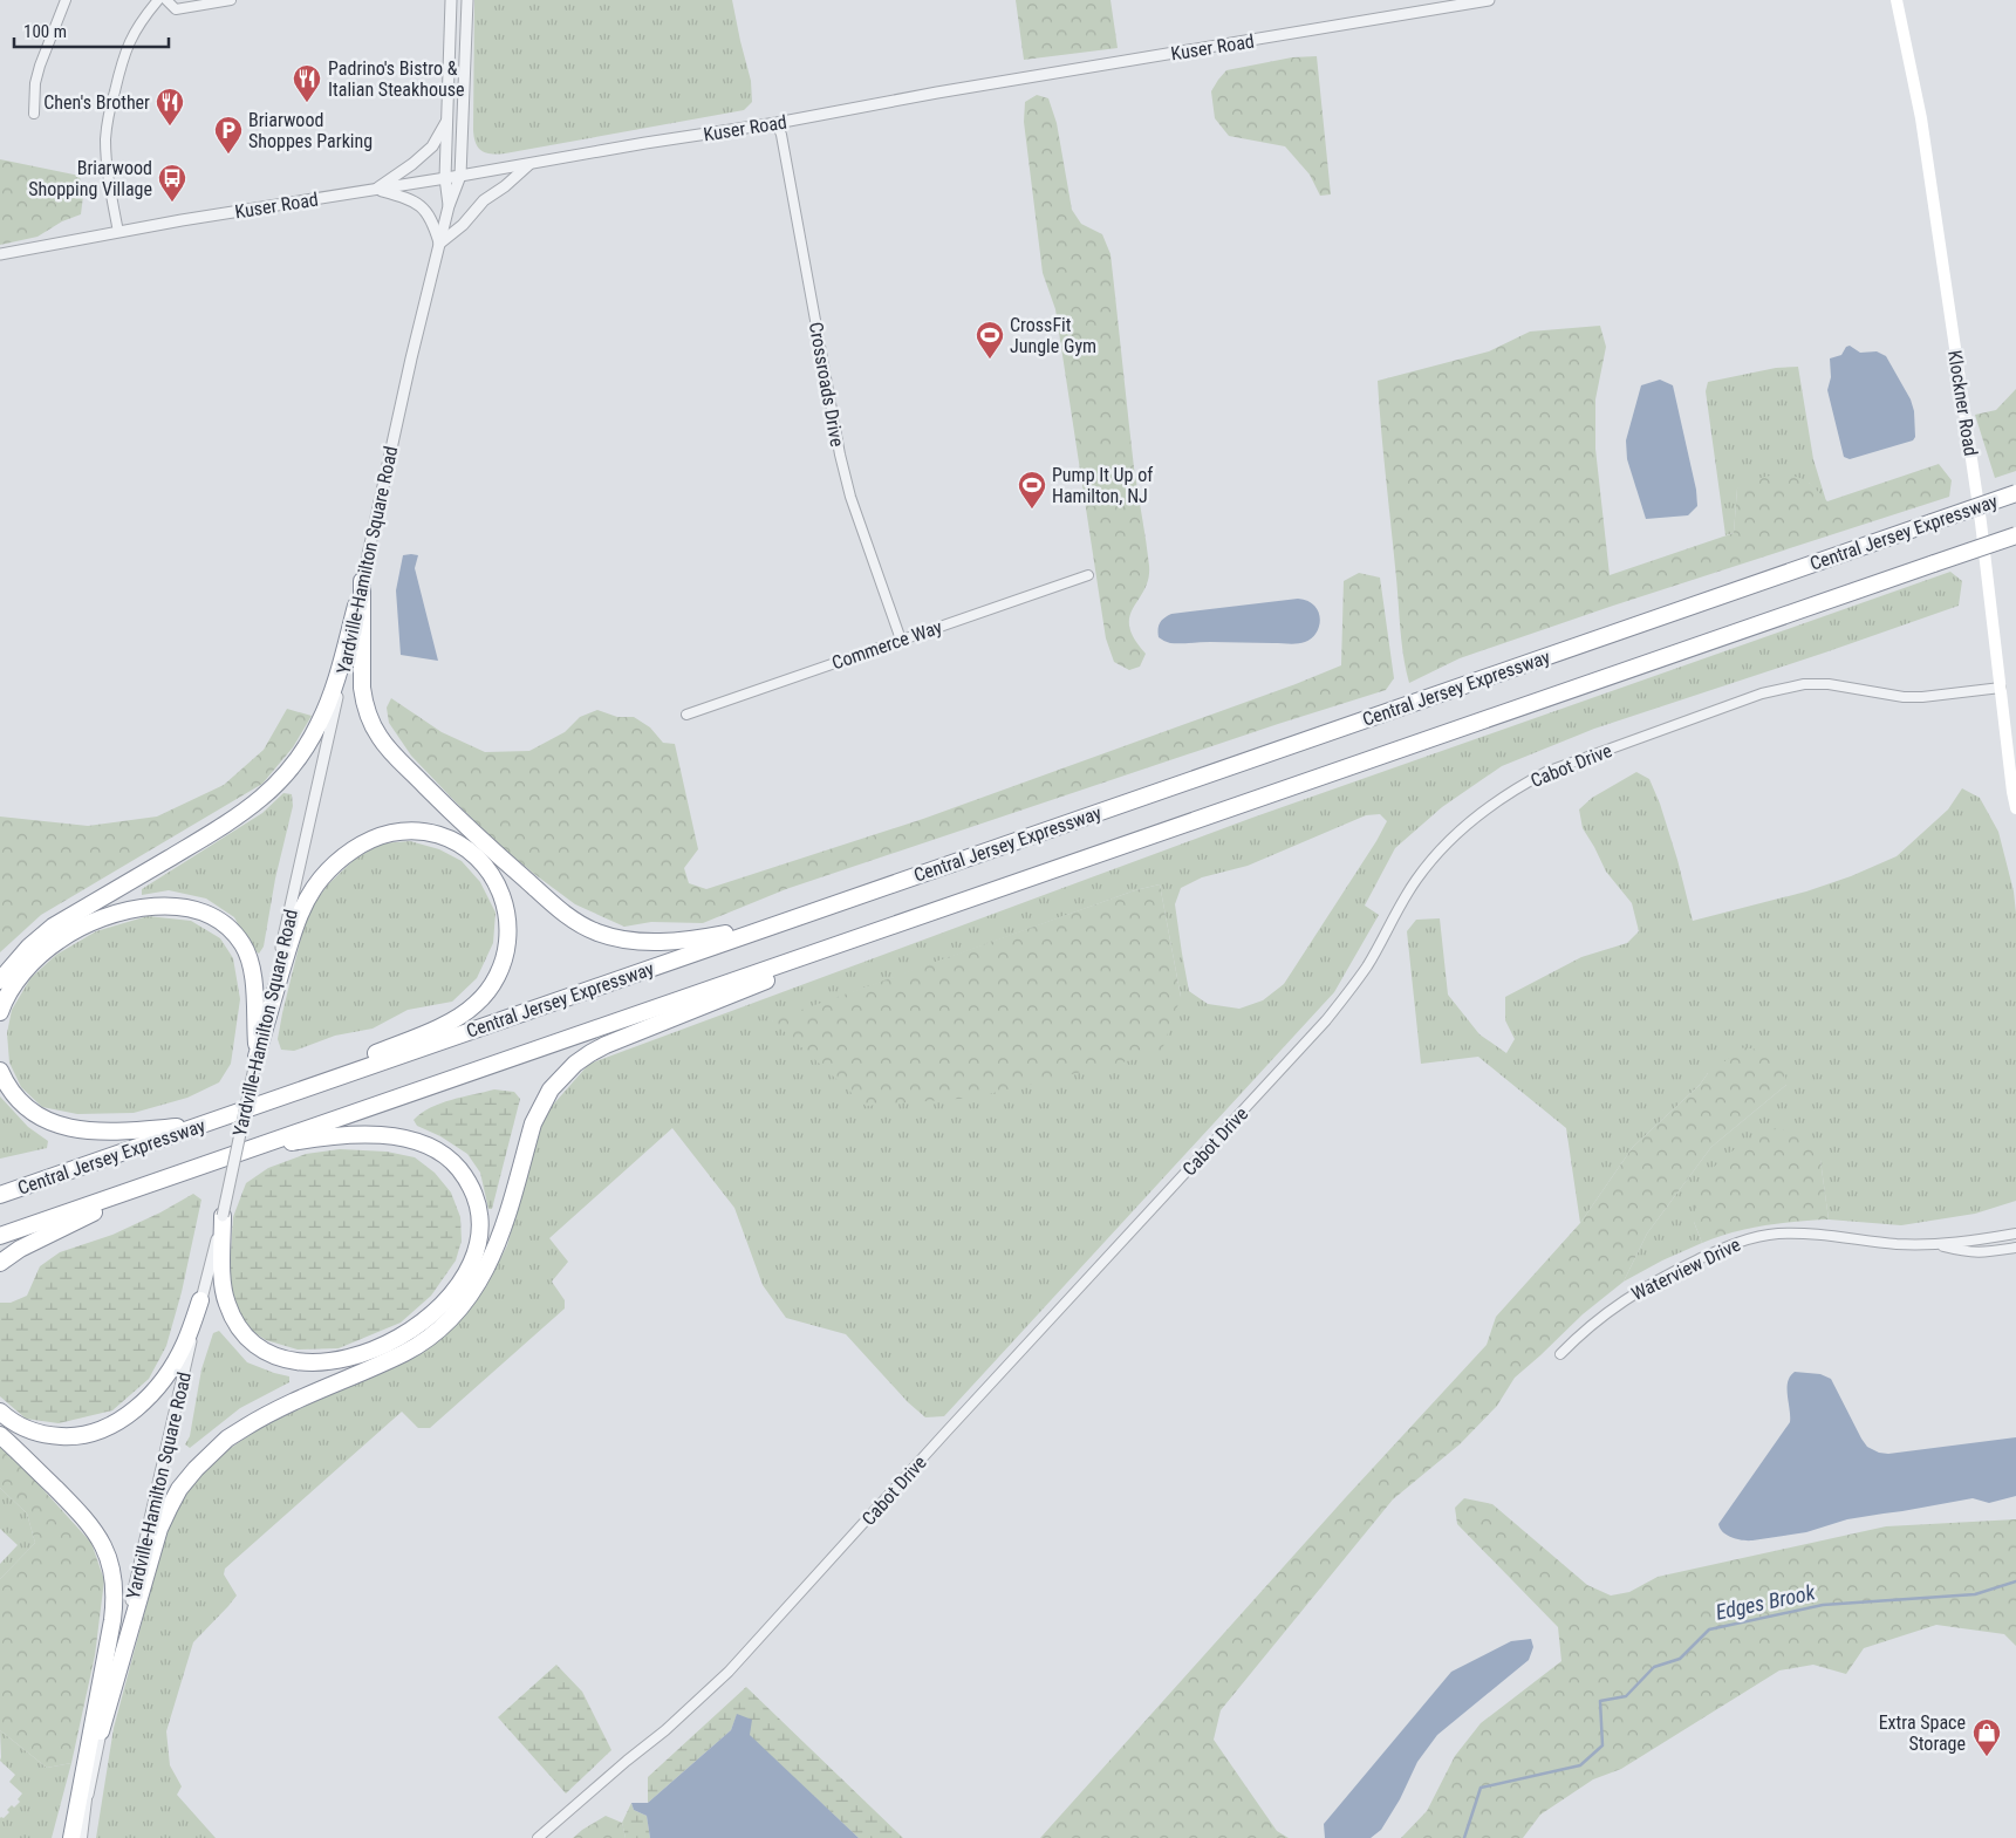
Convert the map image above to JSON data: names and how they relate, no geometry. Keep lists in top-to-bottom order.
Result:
{
  "streets": {
    "highway": ["Central Jersey Expressway"],
    "main road": ["Klockner Road"],
    "street": [
      "Kuser Road",
      "Crossroads Drive",
      "Yardville-Hamilton Square Road",
      "Commerce Way",
      "Cabot Drive",
      "Waterview Drive"
    ]
  },
  "crossings": [
    ["Kuser Road", "Crossroads Drive"],
    ["Kuser Road", "Yardville-Hamilton Square Road"],
    ["Crossroads Drive", "Commerce Way"],
    ["Klockner Road", "Cabot Drive"]
  ],
  "water": ["Edges Brook"],
  "places": {
    "restaurant": ["Padrino's Bistro & Italian Steakhouse", "Chen's Brother"],
    "parking": ["Briarwood Shoppes Parking"],
    "bus stop": ["Briarwood Shopping Village"],
    "sports": ["CrossFit Jungle Gym", "Pump It Up of Hamilton, NJ"],
    "shop": ["Extra Space Storage"]
  },
  "scale_bar": "100 m"
}
